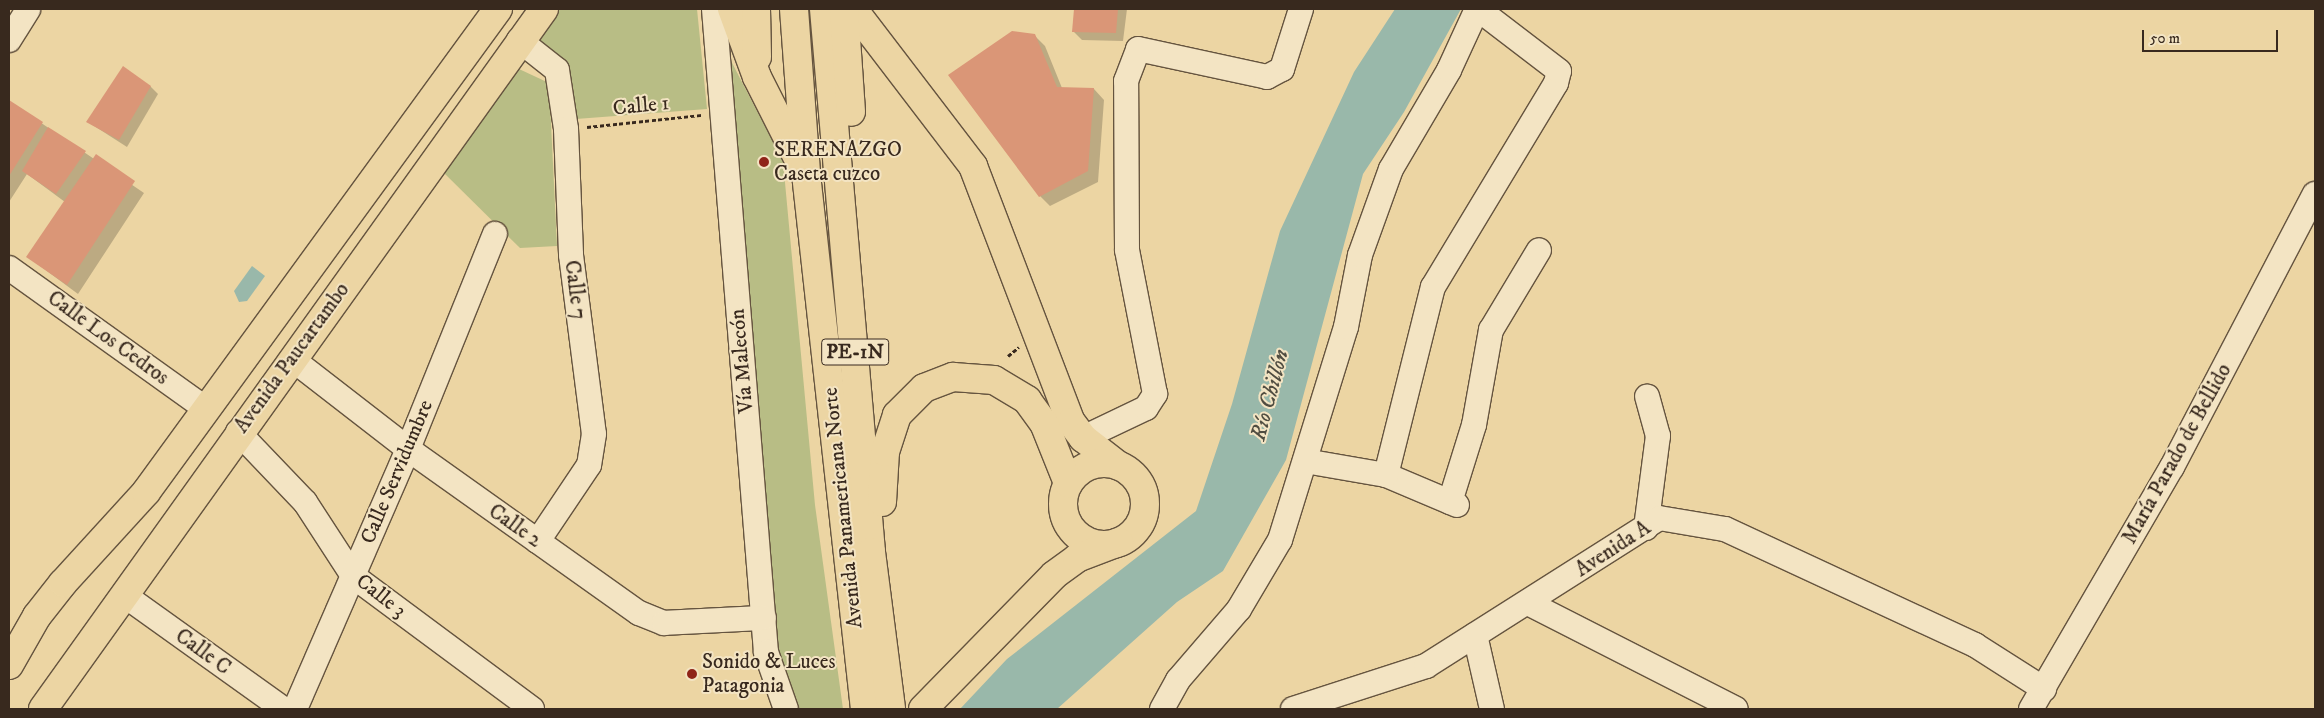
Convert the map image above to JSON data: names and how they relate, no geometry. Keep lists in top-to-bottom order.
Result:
{
  "streets": {
    "main road": ["PE-1N", "Avenida Paucartambo", "Avenida Panamericana Norte"],
    "street": [
      "Calle 7",
      "Calle Los Cedros",
      "Vía Malecón",
      "María Parado de Bellido",
      "Calle Servidumbre",
      "Calle 2",
      "Avenida A",
      "Calle 3",
      "Calle C"
    ],
    "path": ["Calle 1"]
  },
  "crossings": [
    ["Calle 1", "Calle 7"],
    ["Calle 1", "Vía Malecón"],
    ["Calle 7", "Avenida Paucartambo"],
    ["Calle 7", "Calle 2"],
    ["Calle Los Cedros", "Avenida Paucartambo"],
    ["Avenida Paucartambo", "Calle 2"],
    ["Avenida Paucartambo", "Calle 3"],
    ["Avenida Paucartambo", "Calle C"],
    ["Vía Malecón", "Calle 2"],
    ["María Parado de Bellido", "Avenida A"],
    ["Calle Servidumbre", "Calle 2"],
    ["Calle Servidumbre", "Calle 3"]
  ],
  "water": ["Río Chillón"],
  "places": ["SERENAZGO Caseta cuzco", "Sonido & Luces Patagonia"],
  "scale_bar": "50 m"
}
